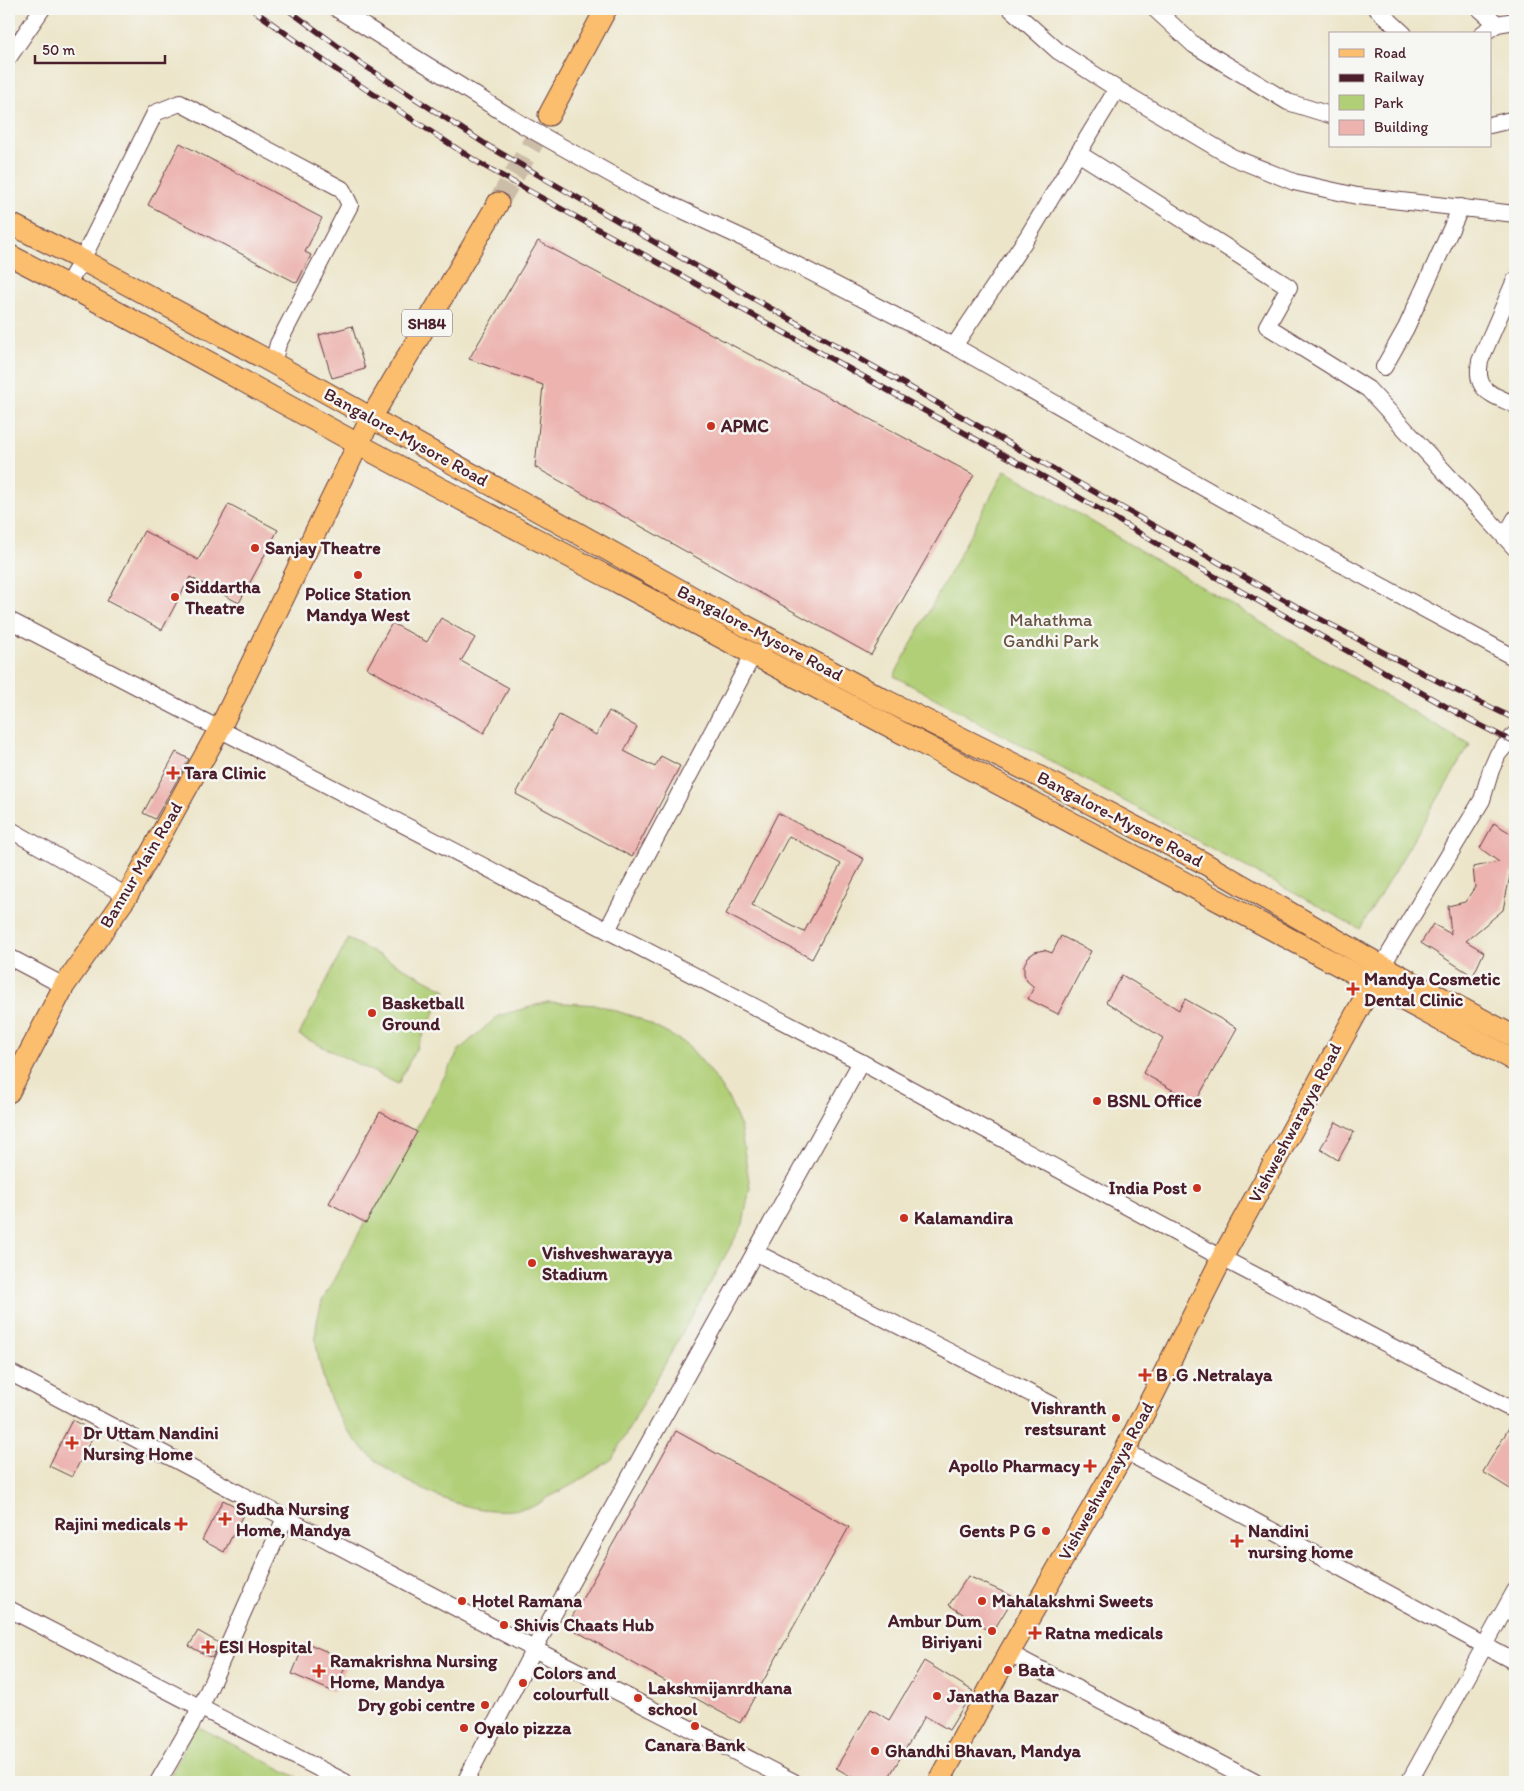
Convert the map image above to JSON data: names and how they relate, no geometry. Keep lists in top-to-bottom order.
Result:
{
  "streets": {
    "main road": [
      "SH84",
      "Bangalore-Mysore Road",
      "Bannur Main Road",
      "Vishweshwarayya Road"
    ]
  },
  "crossings": [
    ["SH84", "Bangalore-Mysore Road"],
    ["SH84", "Bannur Main Road"],
    ["Bangalore-Mysore Road", "Bannur Main Road"],
    ["Bangalore-Mysore Road", "Vishweshwarayya Road"]
  ],
  "parks": ["Mahathma Gandhi Park"],
  "places": {
    "other": [
      "APMC",
      "Sanjay Theatre",
      "Police Station Mandya West",
      "Siddartha Theatre",
      "Basketball Ground",
      "BSNL Office",
      "India Post",
      "Kalamandira",
      "Vishveshwarayya Stadium",
      "Vishranth restsurant",
      "Gents P G",
      "Hotel Ramana",
      "Mahalakshmi Sweets",
      "Shivis Chaats Hub",
      "Ambur Dum Biriyani",
      "Bata",
      "Colors and colourfull",
      "Janatha Bazar",
      "Lakshmijanrdhana school",
      "Dry gobi centre",
      "Canara Bank",
      "Oyalo pizzza",
      "Ghandhi Bhavan, Mandya"
    ],
    "health": [
      "Tara Clinic",
      "Mandya Cosmetic Dental Clinic",
      "B .G .Netralaya",
      "Dr Uttam Nandini Nursing Home",
      "Apollo Pharmacy",
      "Sudha Nursing Home, Mandya",
      "Rajini medicals",
      "Nandini nursing home",
      "Ratna medicals",
      "ESI Hospital",
      "Ramakrishna Nursing Home, Mandya"
    ]
  },
  "legend": [
    "Road",
    "Railway",
    "Park",
    "Building"
  ],
  "scale_bar": "50 m"
}
